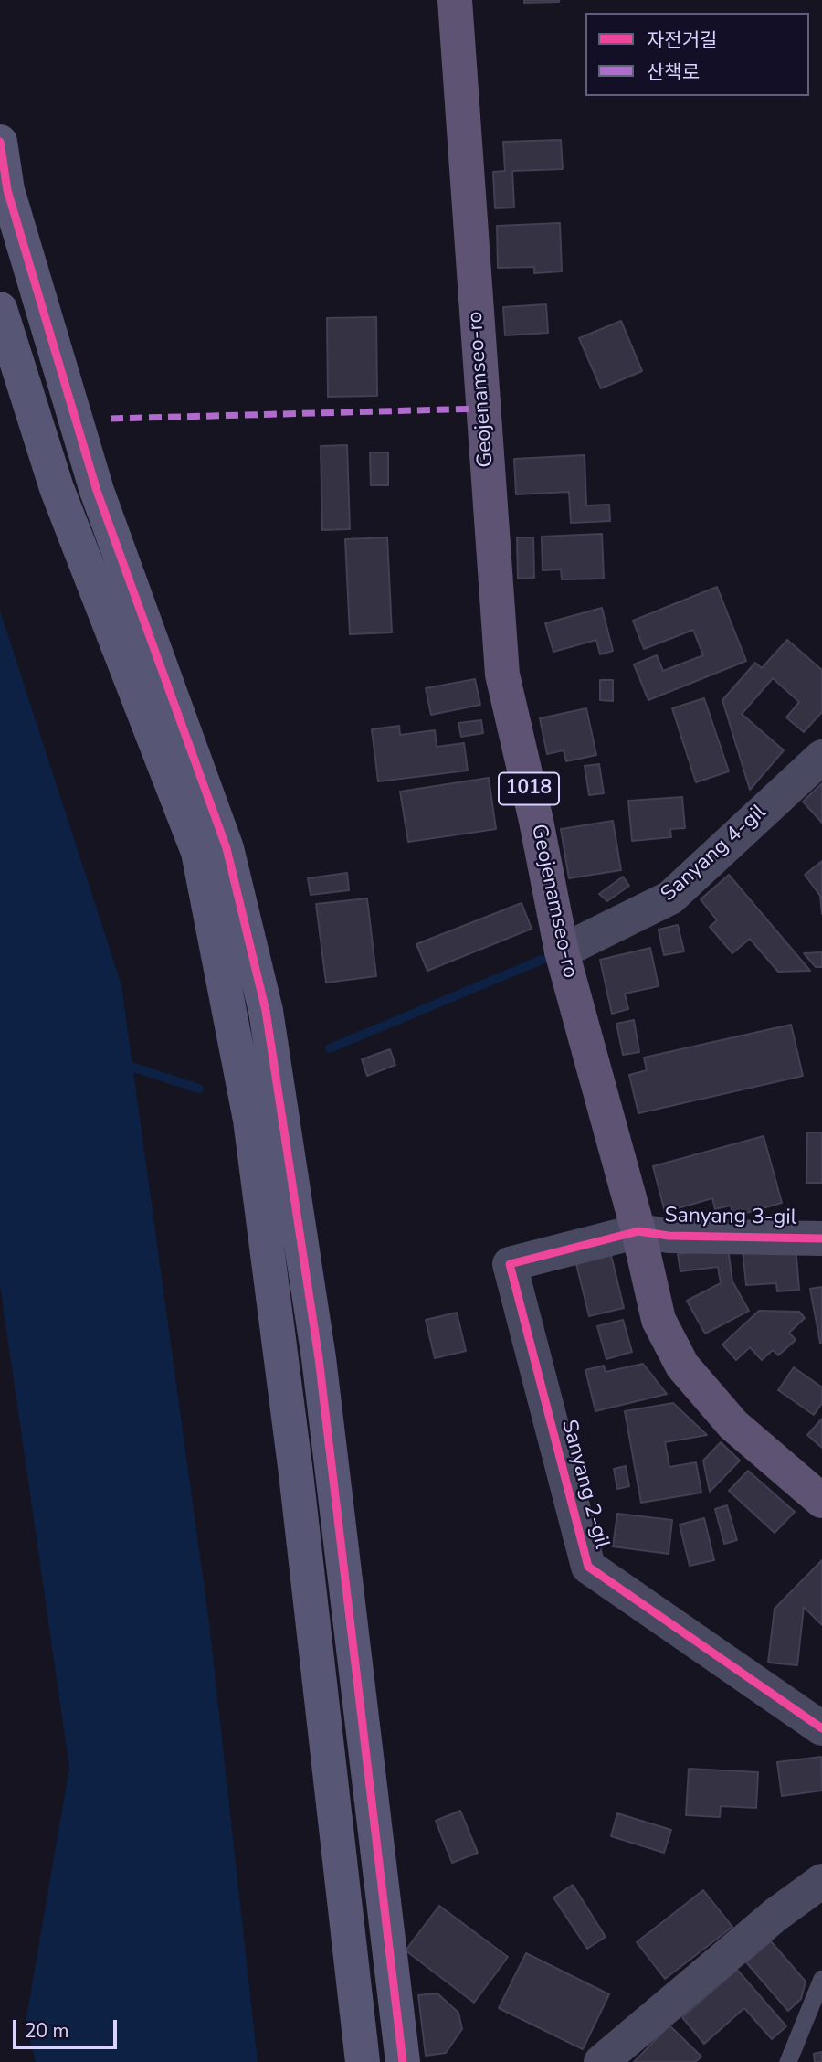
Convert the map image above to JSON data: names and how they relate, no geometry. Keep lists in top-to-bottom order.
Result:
{
  "streets": {
    "main road": ["Geojenamseo-ro", "1018"],
    "street": ["Sanyang 4-gil", "Sanyang 3-gil", "Sanyang 2-gil"]
  },
  "crossings": [
    ["Geojenamseo-ro", "Sanyang 4-gil"],
    ["Geojenamseo-ro", "Sanyang 3-gil"],
    ["Geojenamseo-ro", "Sanyang 2-gil"],
    ["Sanyang 3-gil", "Sanyang 2-gil"]
  ],
  "legend": ["자전거길", "산책로"],
  "scale_bar": "20 m"
}
